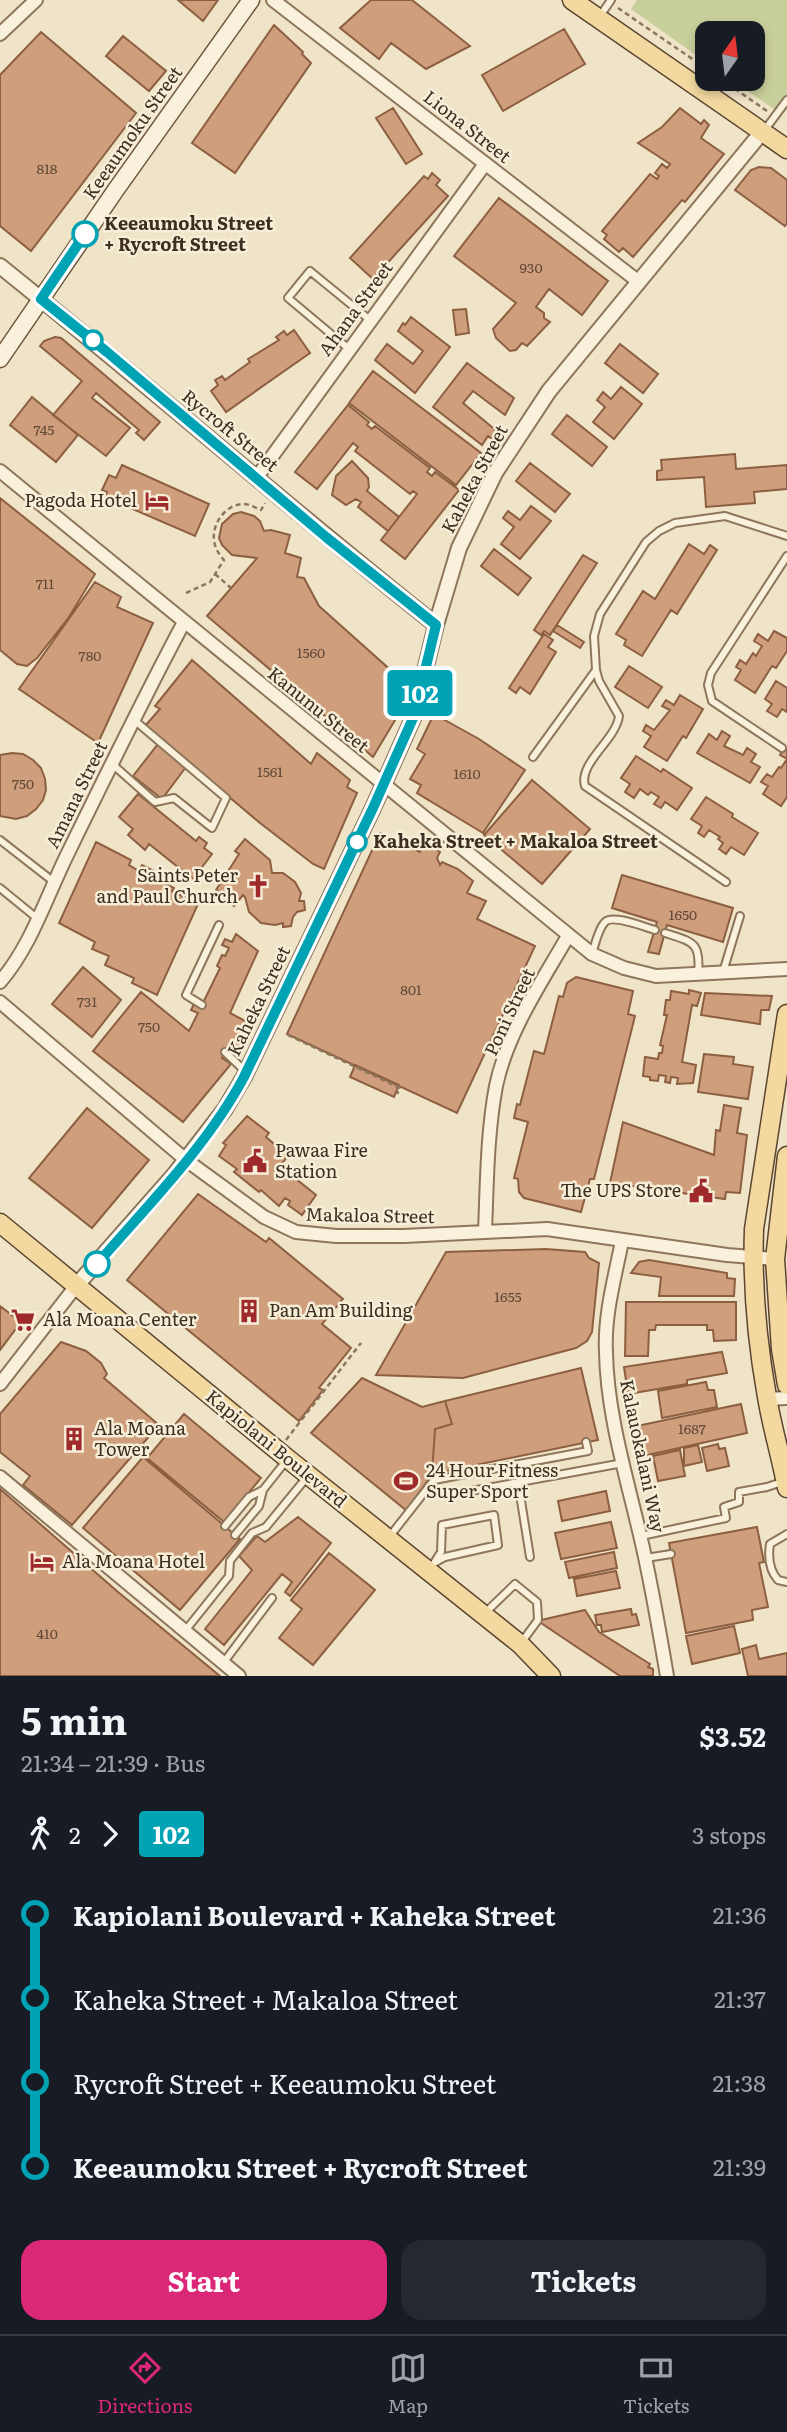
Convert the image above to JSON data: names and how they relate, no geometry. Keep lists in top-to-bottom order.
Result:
{
  "streets": {
    "main road": ["Keeaumoku Street", "Kapiolani Boulevard"],
    "street": [
      "Liona Street",
      "Ahana Street",
      "Rycroft Street",
      "Kaheka Street",
      "Kanunu Street",
      "Amana Street",
      "Poni Street",
      "Makaloa Street",
      "Kalauokalani Way"
    ]
  },
  "crossings": [
    ["Liona Street", "Ahana Street"],
    ["Liona Street", "Kaheka Street"],
    ["Keeaumoku Street", "Rycroft Street"],
    ["Ahana Street", "Rycroft Street"],
    ["Rycroft Street", "Kaheka Street"],
    ["Kaheka Street", "Kanunu Street"],
    ["Kaheka Street", "Makaloa Street"],
    ["Kaheka Street", "Kapiolani Boulevard"],
    ["Kanunu Street", "Amana Street"],
    ["Kanunu Street", "Poni Street"],
    ["Poni Street", "Makaloa Street"],
    ["Makaloa Street", "Kalauokalani Way"]
  ],
  "places": {
    "other": ["Keeaumoku Street + Rycroft Street", "Kaheka Street + Makaloa Street"],
    "hotel": ["Pagoda Hotel", "Ala Moana Hotel"],
    "church": ["Saints Peter and Paul Church"],
    "public building": ["Pawaa Fire Station", "The UPS Store"],
    "building": ["Pan Am Building", "Ala Moana Tower"],
    "supermarket": ["Ala Moana Center"],
    "sports": ["24 Hour Fitness Super Sport"]
  },
  "lines": ["bus line 102"],
  "house_numbers": [
    "818",
    "930",
    "745",
    "711",
    "1560",
    "780",
    "1561",
    "1610",
    "750",
    "1650",
    "801",
    "731",
    "750",
    "1655",
    "1687",
    "410"
  ],
  "north": "top",
  "page": {
    "on_map": "102",
    "heading": ["5 min", "21:34 – 21:39 · Bus", "$3.52"],
    "legs": ["2", "102", "3 stops"],
    "list": [
      {
        "name": "Kapiolani Boulevard + Kaheka Street",
        "value": "21:36"
      },
      {
        "name": "Kaheka Street + Makaloa Street",
        "value": "21:37"
      },
      {
        "name": "Rycroft Street + Keeaumoku Street",
        "value": "21:38"
      },
      {
        "name": "Keeaumoku Street + Rycroft Street",
        "value": "21:39"
      }
    ],
    "buttons": ["Start", "Tickets"],
    "tabs": ["Directions", "Map", "Tickets"]
  }
}
